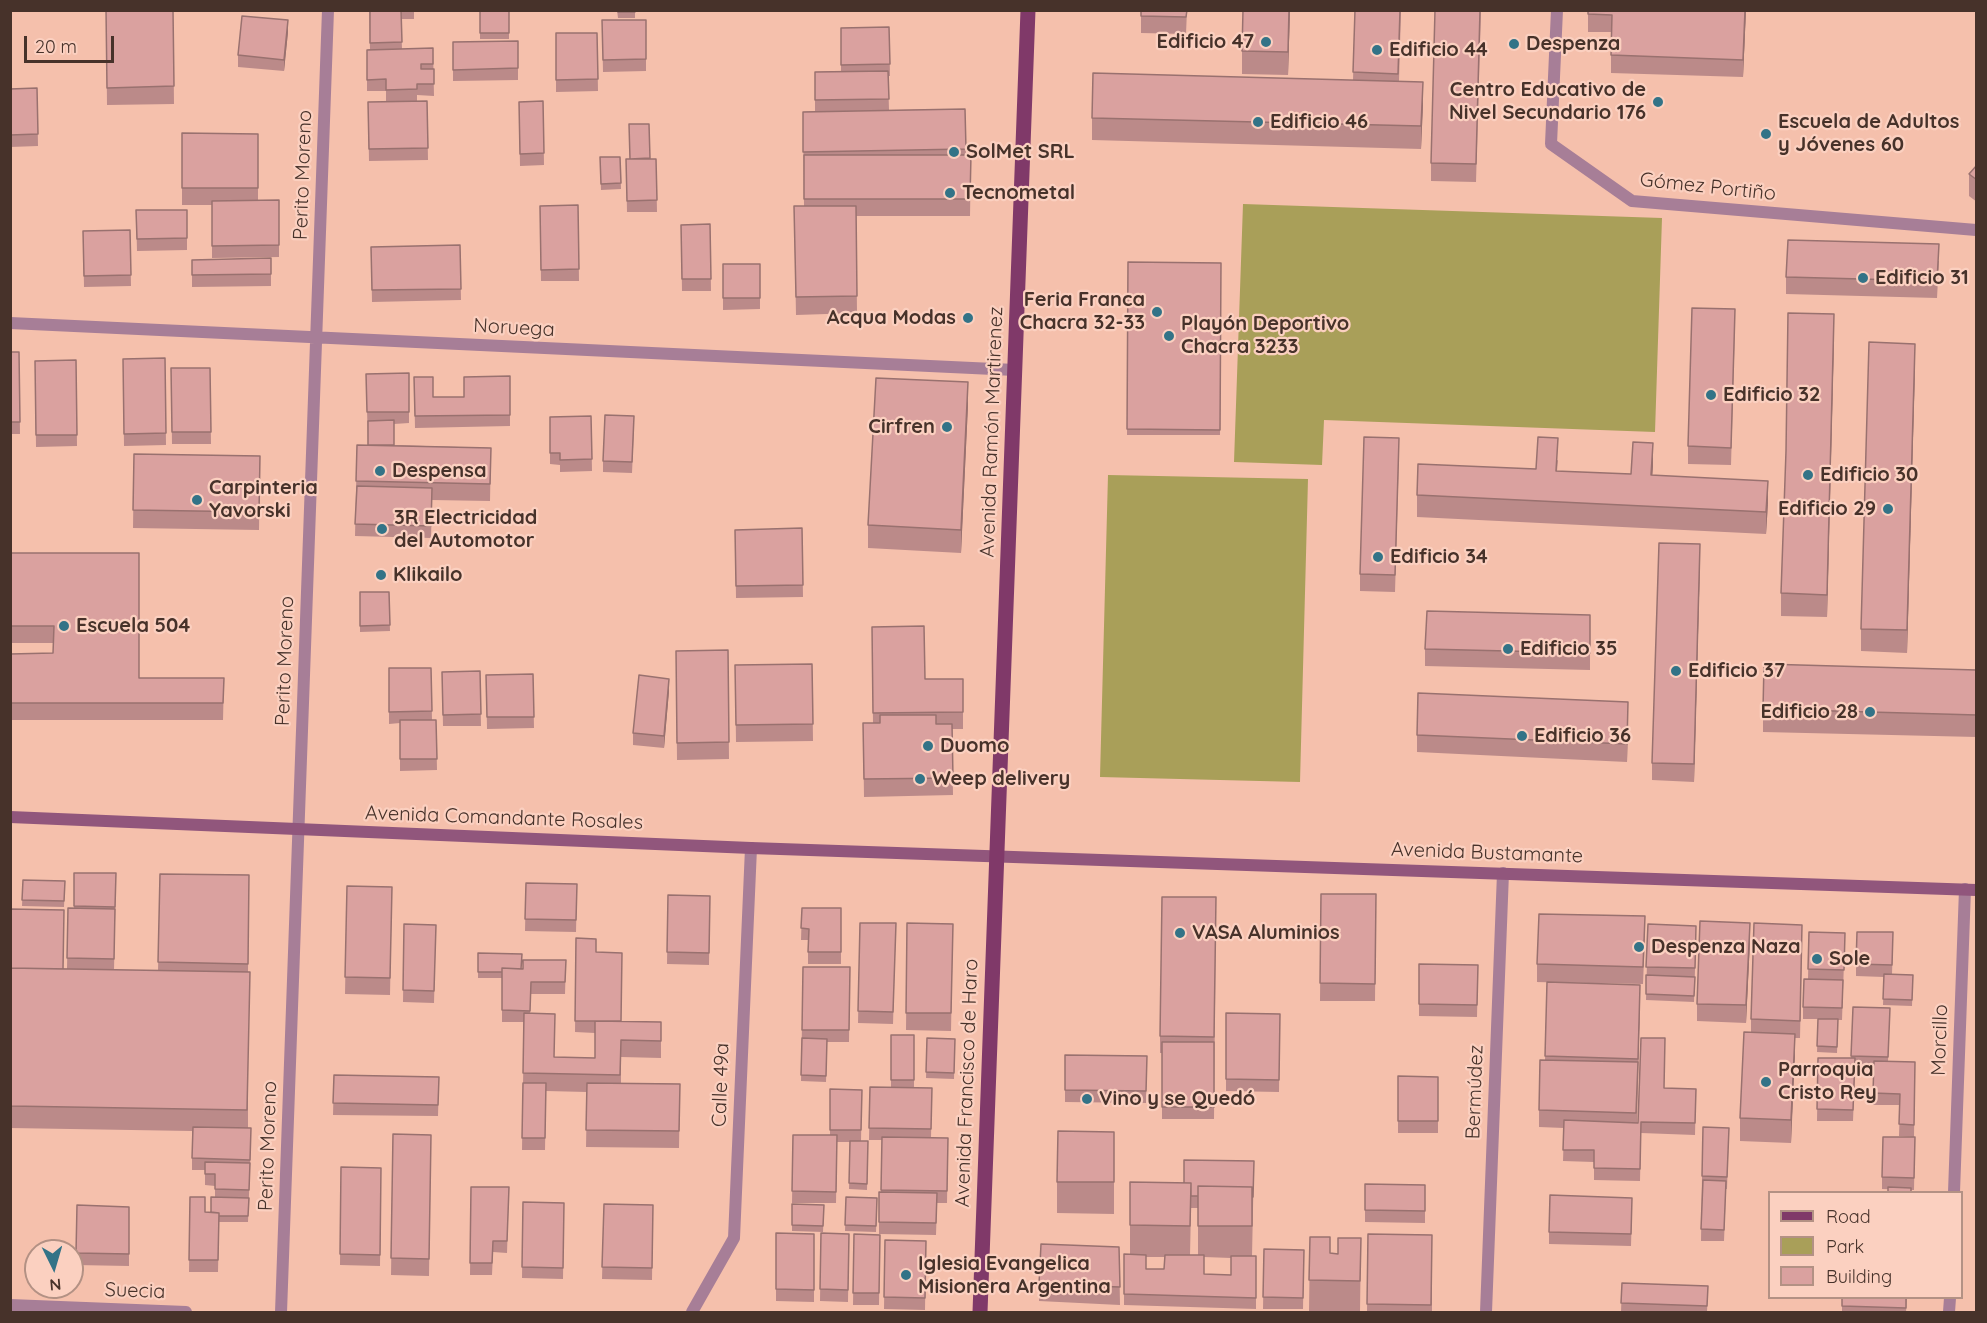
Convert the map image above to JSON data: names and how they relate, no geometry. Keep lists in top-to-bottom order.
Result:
{
  "streets": {
    "main road": [
      "Avenida Ramón Martirenez",
      "Avenida Comandante Rosales",
      "Avenida Bustamante",
      "Avenida Francisco de Haro"
    ],
    "street": [
      "Perito Moreno",
      "Gómez Portiño",
      "Noruega",
      "Morcillo",
      "Calle 49a",
      "Bermúdez",
      "Suecia"
    ]
  },
  "crossings": [
    ["Perito Moreno", "Noruega"],
    ["Perito Moreno", "Avenida Comandante Rosales"],
    ["Noruega", "Avenida Ramón Martirenez"],
    ["Avenida Ramón Martirenez", "Avenida Comandante Rosales"],
    ["Avenida Ramón Martirenez", "Avenida Bustamante"],
    ["Avenida Ramón Martirenez", "Avenida Francisco de Haro"],
    ["Avenida Comandante Rosales", "Avenida Bustamante"],
    ["Avenida Comandante Rosales", "Avenida Francisco de Haro"],
    ["Avenida Comandante Rosales", "Calle 49a"],
    ["Avenida Bustamante", "Morcillo"],
    ["Avenida Bustamante", "Avenida Francisco de Haro"],
    ["Avenida Bustamante", "Bermúdez"]
  ],
  "places": [
    "Edificio 47",
    "Despenza",
    "Edificio 44",
    "Centro Educativo de Nivel Secundario 176",
    "Edificio 46",
    "Escuela de Adultos y Jóvenes 60",
    "SolMet SRL",
    "Tecnometal",
    "Edificio 31",
    "Feria Franca Chacra 32-33",
    "Acqua Modas",
    "Playón Deportivo Chacra 3233",
    "Edificio 32",
    "Cirfren",
    "Despensa",
    "Edificio 30",
    "Carpinteria Yavorski",
    "Edificio 29",
    "3R Electricidad del Automotor",
    "Edificio 34",
    "Klikailo",
    "Escuela 504",
    "Edificio 35",
    "Edificio 37",
    "Edificio 28",
    "Edificio 36",
    "Duomo",
    "Weep delivery",
    "VASA Aluminios",
    "Despenza Naza",
    "Sole",
    "Parroquia Cristo Rey",
    "Vino y se Quedó",
    "Iglesia Evangelica Misionera Argentina"
  ],
  "legend": ["Road", "Park", "Building"],
  "scale_bar": "20 m",
  "north": "bottom"
}
